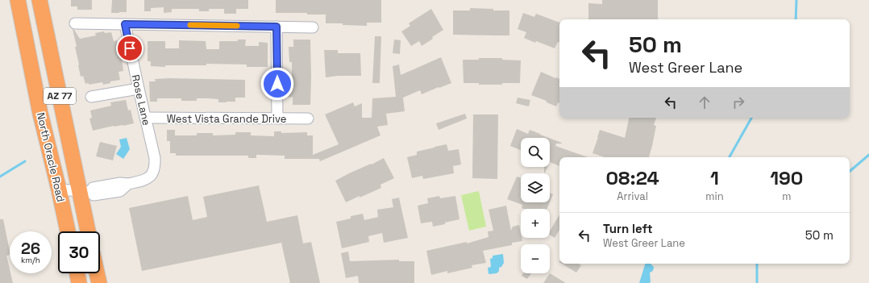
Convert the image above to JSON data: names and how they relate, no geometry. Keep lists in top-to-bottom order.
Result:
{
  "streets": {
    "highway": ["AZ 77", "North Oracle Road"],
    "street": ["Rose Lane", "West Vista Grande Drive"]
  },
  "crossings": [
    ["Rose Lane", "West Vista Grande Drive"],
    ["Rose Lane", "North Oracle Road"]
  ],
  "page": {
    "turn": ["50 m", "West Greer Lane"],
    "map_buttons": ["+", "−"],
    "eta": [
      "08:24",
      "Arrival",
      "1",
      "min",
      "190",
      "m"
    ],
    "list": [
      {
        "name": "Turn left",
        "note": "West Greer Lane",
        "value": "50 m"
      }
    ],
    "speed": "26 km/h",
    "limit": "30"
  }
}
